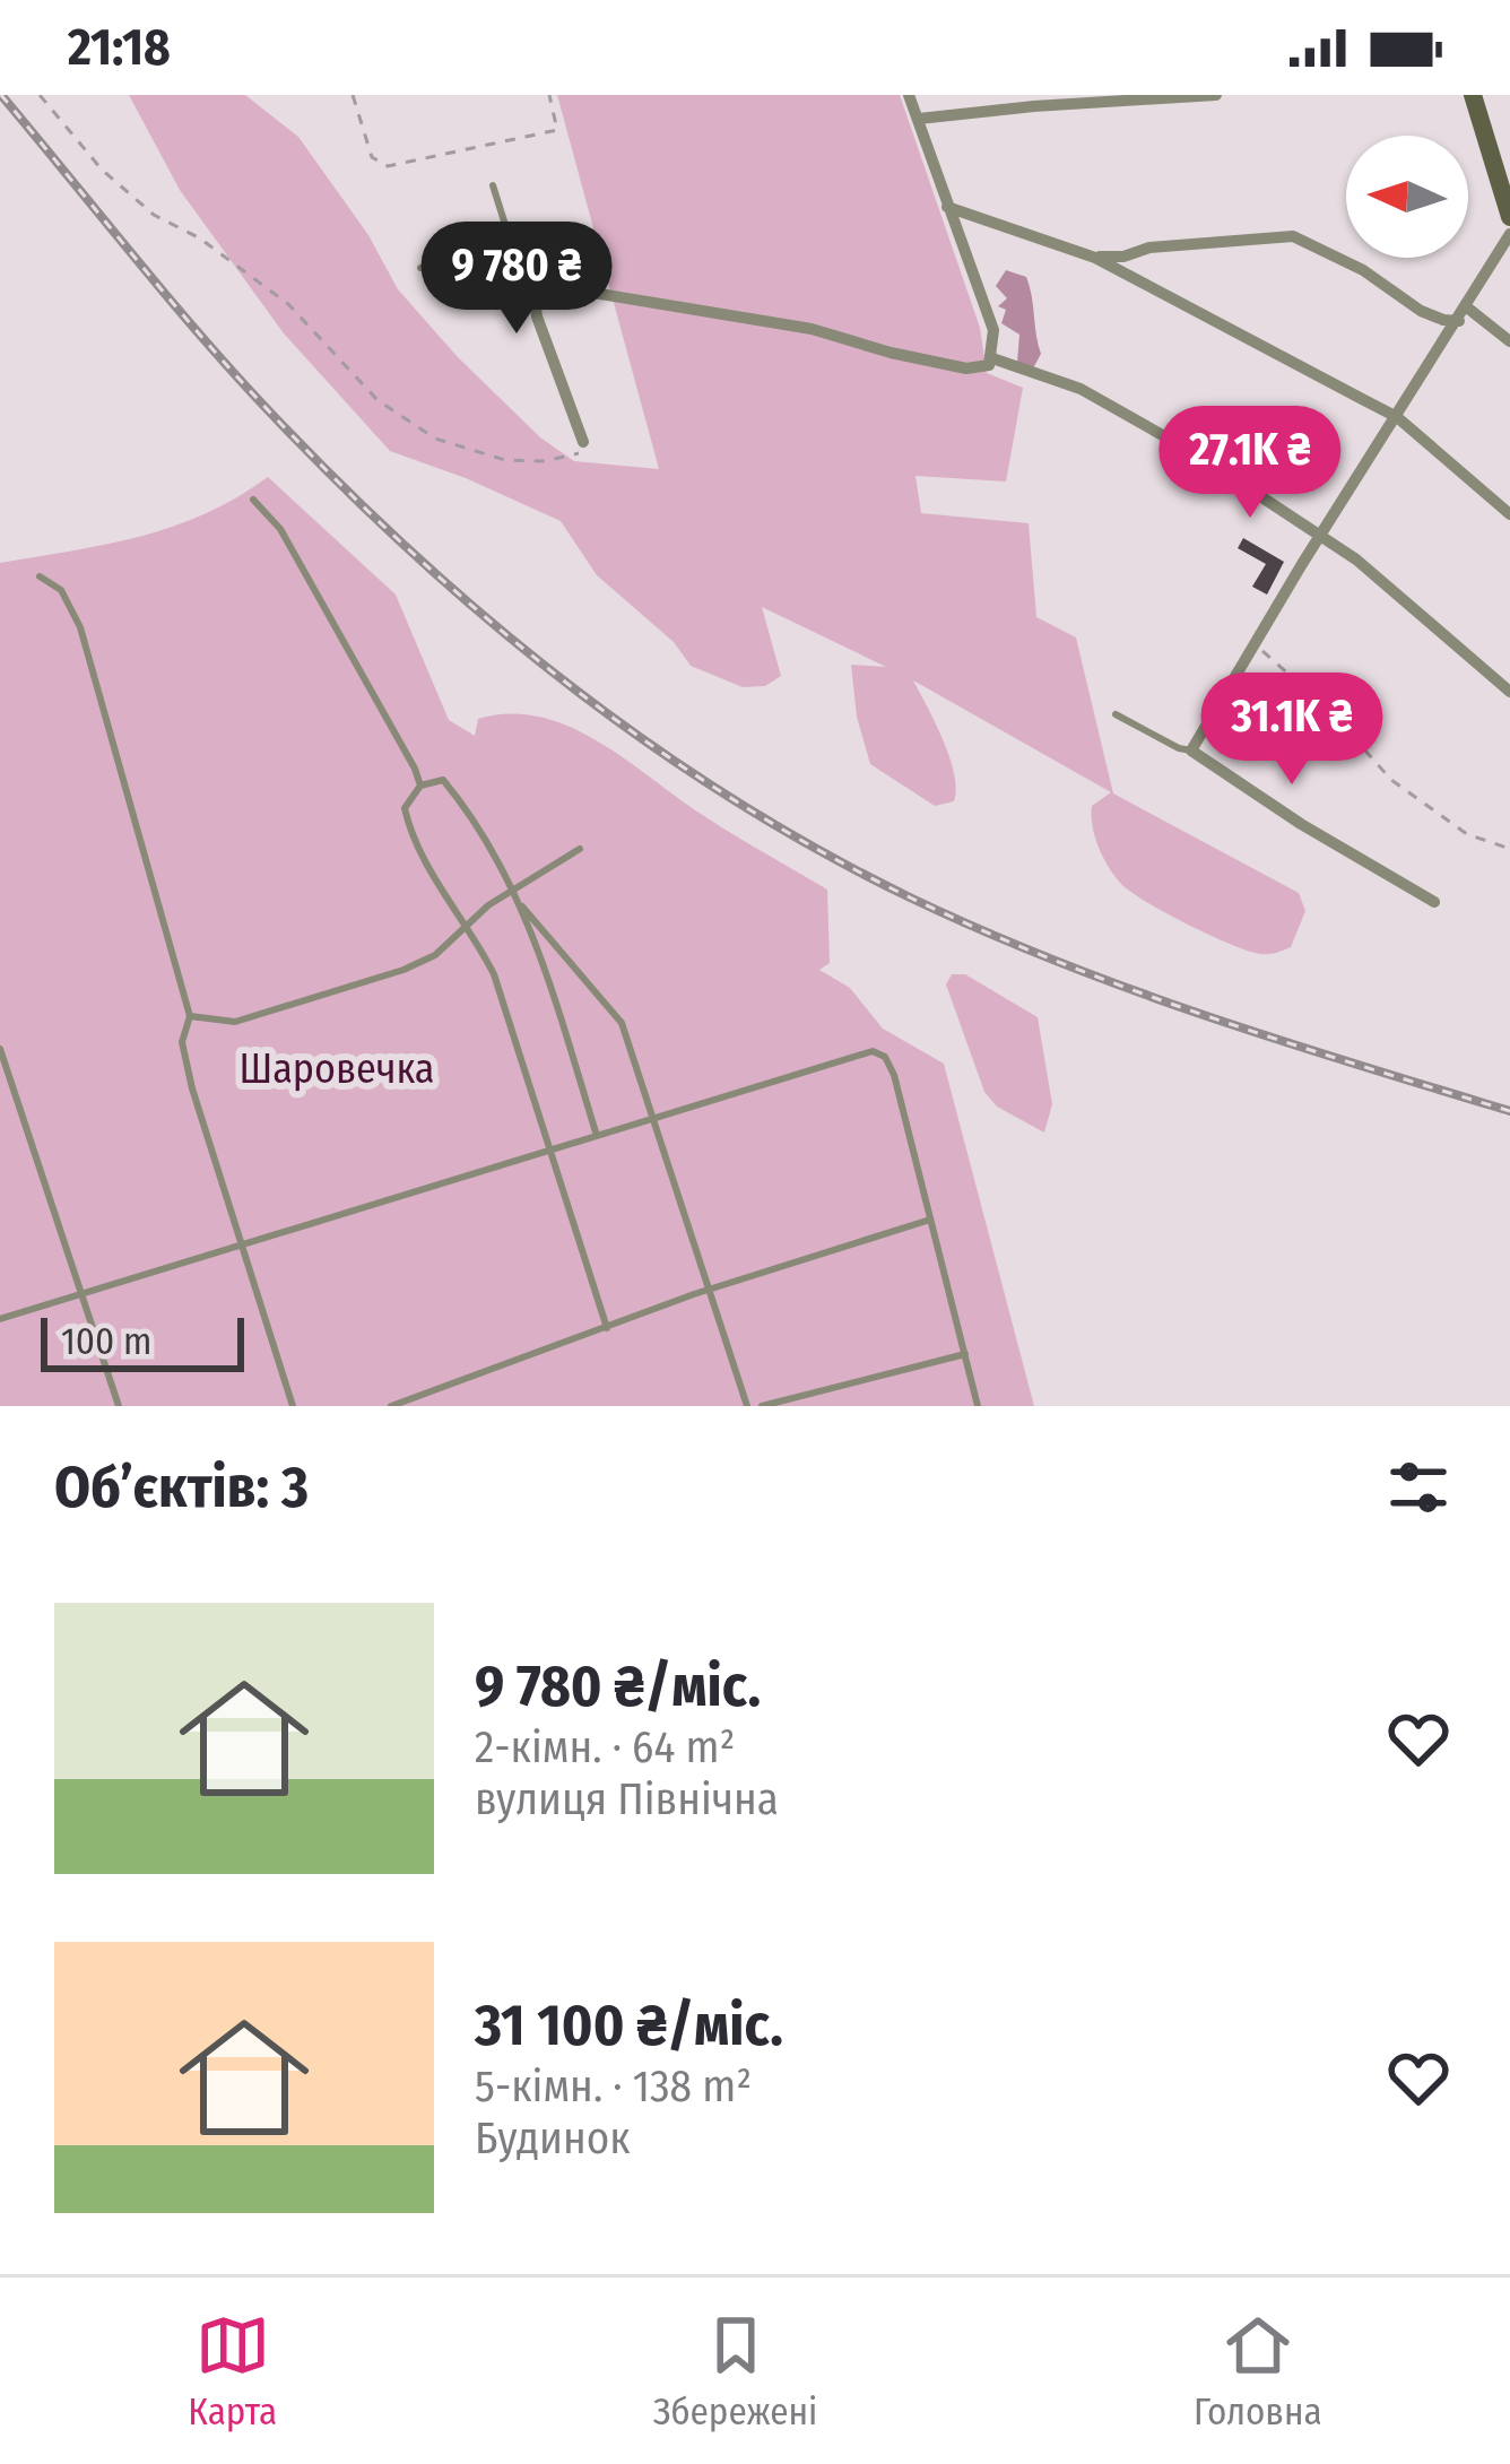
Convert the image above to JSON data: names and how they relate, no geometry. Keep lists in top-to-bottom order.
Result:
{
  "parks": ["Шаровечка"],
  "scale_bar": "100 m",
  "north": "left",
  "page": {
    "status": "21:18",
    "price": ["9 780 ₴", "27.1K ₴", "31.1K ₴"],
    "scale": "100 m",
    "heading": "Об’єктів: 3",
    "list": [
      {
        "name": "9 780 ₴/міс.",
        "note": "2-кімн. · 64 m² · вулиця Північна"
      },
      {
        "name": "31 100 ₴/міс.",
        "note": "5-кімн. · 138 m² · Будинок"
      }
    ],
    "tabs": ["Карта", "Збережені", "Головна"]
  }
}
